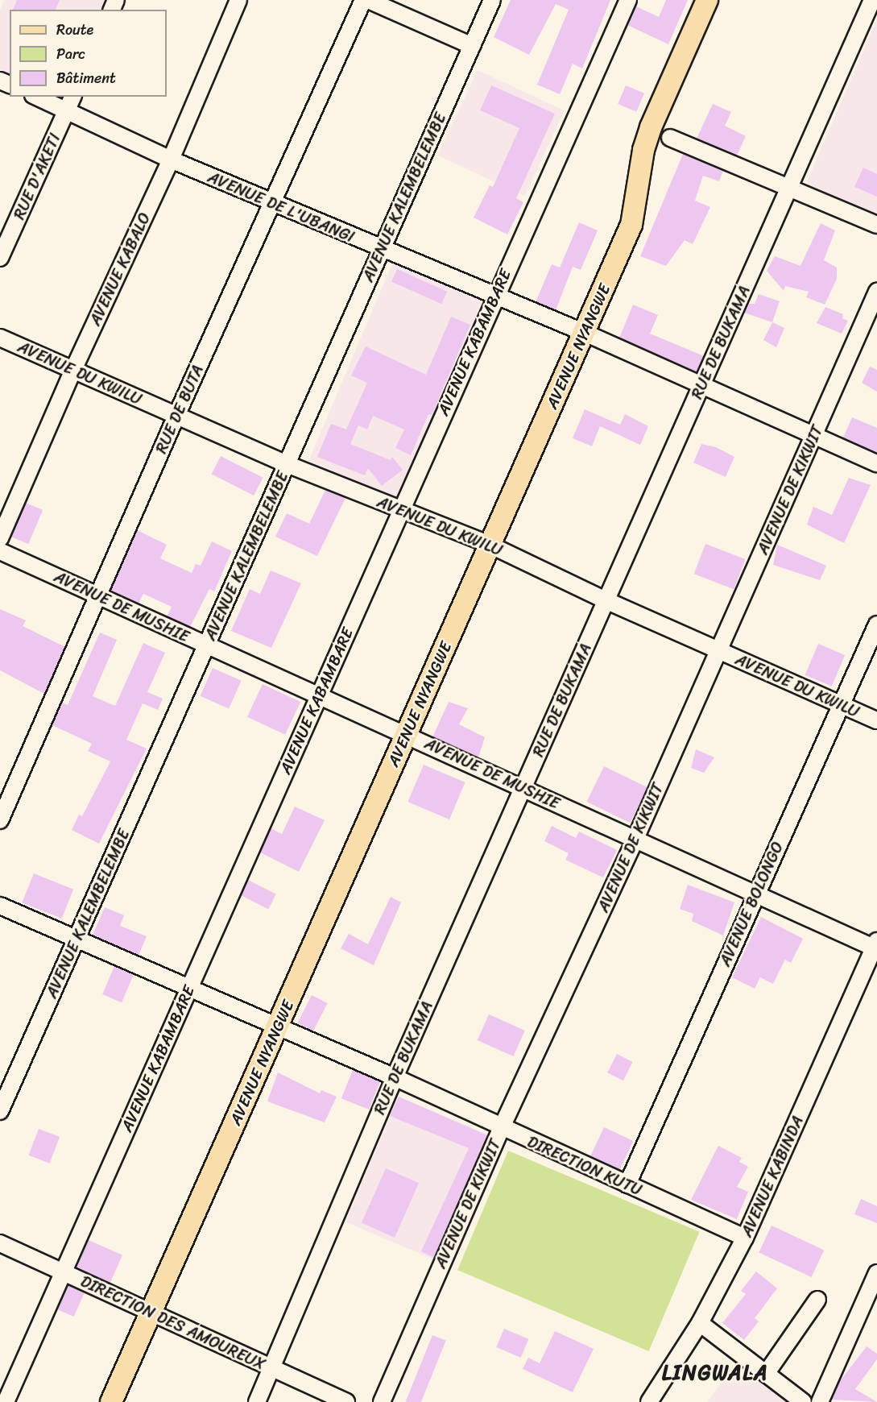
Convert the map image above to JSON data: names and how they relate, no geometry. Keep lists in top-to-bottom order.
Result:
{
  "streets": {
    "main road": ["AVENUE NYANGWE"],
    "street": [
      "RUE D'AKETI",
      "AVENUE KALEMBELEMBE",
      "AVENUE DE L'UBANGI",
      "AVENUE KABALO",
      "AVENUE KABAMBARE",
      "RUE DE BUKAMA",
      "AVENUE DU KWILU",
      "RUE DE BUTA",
      "AVENUE DE KIKWIT",
      "AVENUE DE MUSHIE",
      "AVENUE BOLONGO",
      "DIRECTION KUTU",
      "AVENUE KABINDA",
      "DIRECTION DES AMOUREUX"
    ]
  },
  "crossings": [
    ["RUE D'AKETI", "AVENUE DE L'UBANGI"],
    ["AVENUE KALEMBELEMBE", "AVENUE DE L'UBANGI"],
    ["AVENUE KALEMBELEMBE", "AVENUE DU KWILU"],
    ["AVENUE KALEMBELEMBE", "AVENUE DE MUSHIE"],
    ["AVENUE KALEMBELEMBE", "DIRECTION KUTU"],
    ["AVENUE DE L'UBANGI", "AVENUE KABALO"],
    ["AVENUE DE L'UBANGI", "AVENUE KABAMBARE"],
    ["AVENUE DE L'UBANGI", "RUE DE BUKAMA"],
    ["AVENUE DE L'UBANGI", "AVENUE NYANGWE"],
    ["AVENUE DE L'UBANGI", "RUE DE BUTA"],
    ["AVENUE DE L'UBANGI", "AVENUE DE KIKWIT"],
    ["AVENUE KABALO", "AVENUE DU KWILU"],
    ["AVENUE KABAMBARE", "AVENUE DU KWILU"],
    ["AVENUE KABAMBARE", "AVENUE DE MUSHIE"],
    ["AVENUE KABAMBARE", "DIRECTION KUTU"],
    ["AVENUE KABAMBARE", "DIRECTION DES AMOUREUX"],
    ["RUE DE BUKAMA", "AVENUE DU KWILU"],
    ["RUE DE BUKAMA", "AVENUE DE MUSHIE"],
    ["RUE DE BUKAMA", "DIRECTION KUTU"],
    ["RUE DE BUKAMA", "DIRECTION DES AMOUREUX"],
    ["AVENUE NYANGWE", "AVENUE DU KWILU"],
    ["AVENUE NYANGWE", "AVENUE DE MUSHIE"],
    ["AVENUE NYANGWE", "DIRECTION KUTU"],
    ["AVENUE NYANGWE", "DIRECTION DES AMOUREUX"],
    ["AVENUE DU KWILU", "RUE DE BUTA"],
    ["AVENUE DU KWILU", "AVENUE DE KIKWIT"],
    ["AVENUE DU KWILU", "AVENUE BOLONGO"],
    ["RUE DE BUTA", "AVENUE DE MUSHIE"],
    ["AVENUE DE KIKWIT", "AVENUE DE MUSHIE"],
    ["AVENUE DE KIKWIT", "DIRECTION KUTU"],
    ["AVENUE DE MUSHIE", "AVENUE BOLONGO"],
    ["AVENUE DE MUSHIE", "AVENUE KABINDA"],
    ["AVENUE BOLONGO", "DIRECTION KUTU"],
    ["DIRECTION KUTU", "AVENUE KABINDA"]
  ],
  "districts": ["LINGWALA"],
  "legend": ["Route", "Parc", "Bâtiment"]
}
